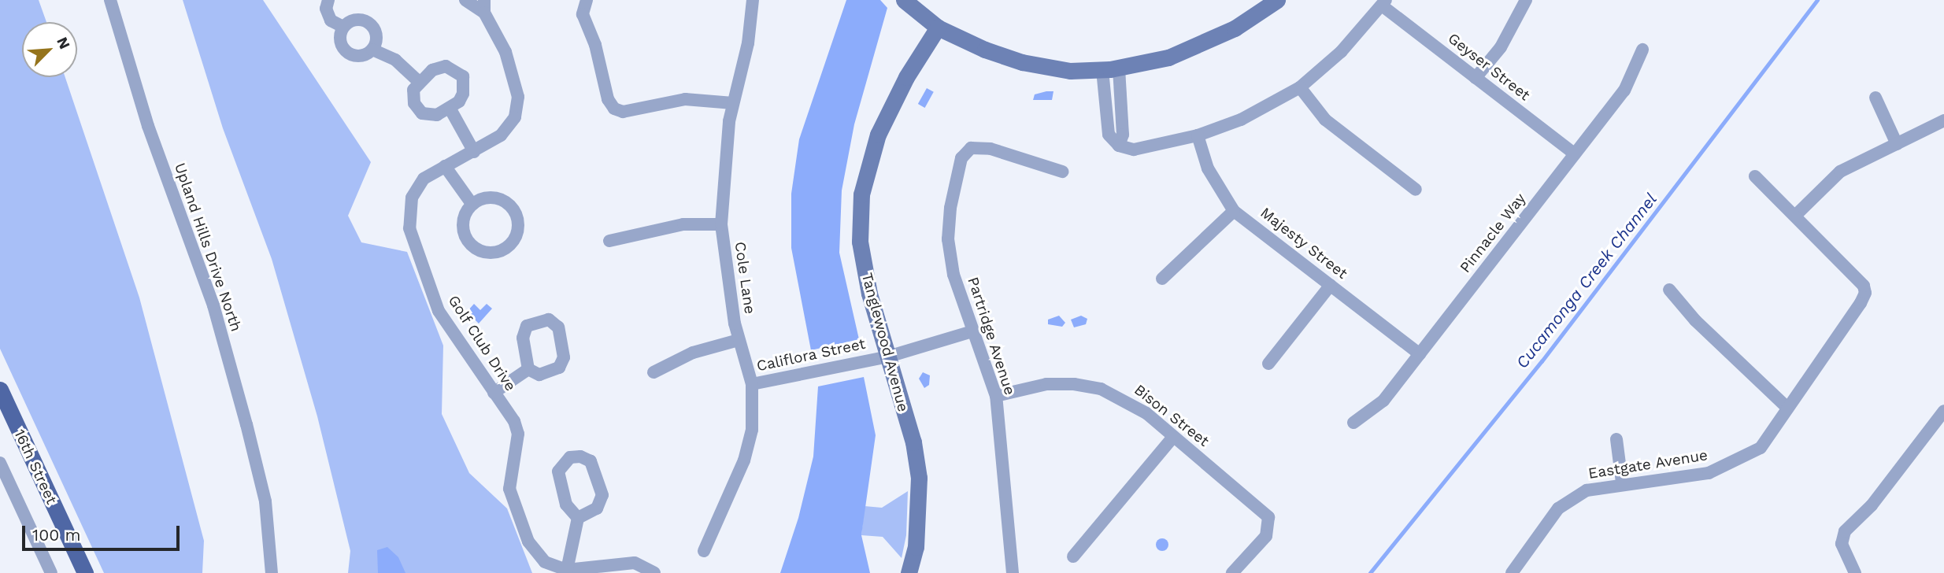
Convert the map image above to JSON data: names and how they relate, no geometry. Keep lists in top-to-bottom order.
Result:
{
  "streets": {
    "main road": ["16th Street"],
    "street": [
      "Geyser Street",
      "Pinnacle Way",
      "Majesty Street",
      "Upland Hills Drive North",
      "Cole Lane",
      "Partridge Avenue",
      "Tanglewood Avenue",
      "Golf Club Drive",
      "Califlora Street",
      "Bison Street",
      "Eastgate Avenue"
    ]
  },
  "crossings": [
    ["Geyser Street", "Pinnacle Way"],
    ["Pinnacle Way", "Majesty Street"],
    ["Cole Lane", "Califlora Street"],
    ["Partridge Avenue", "Califlora Street"],
    ["Partridge Avenue", "Bison Street"],
    ["Tanglewood Avenue", "Califlora Street"]
  ],
  "water": ["Cucamonga Creek Channel"],
  "scale_bar": "100 m",
  "north": "top right"
}
